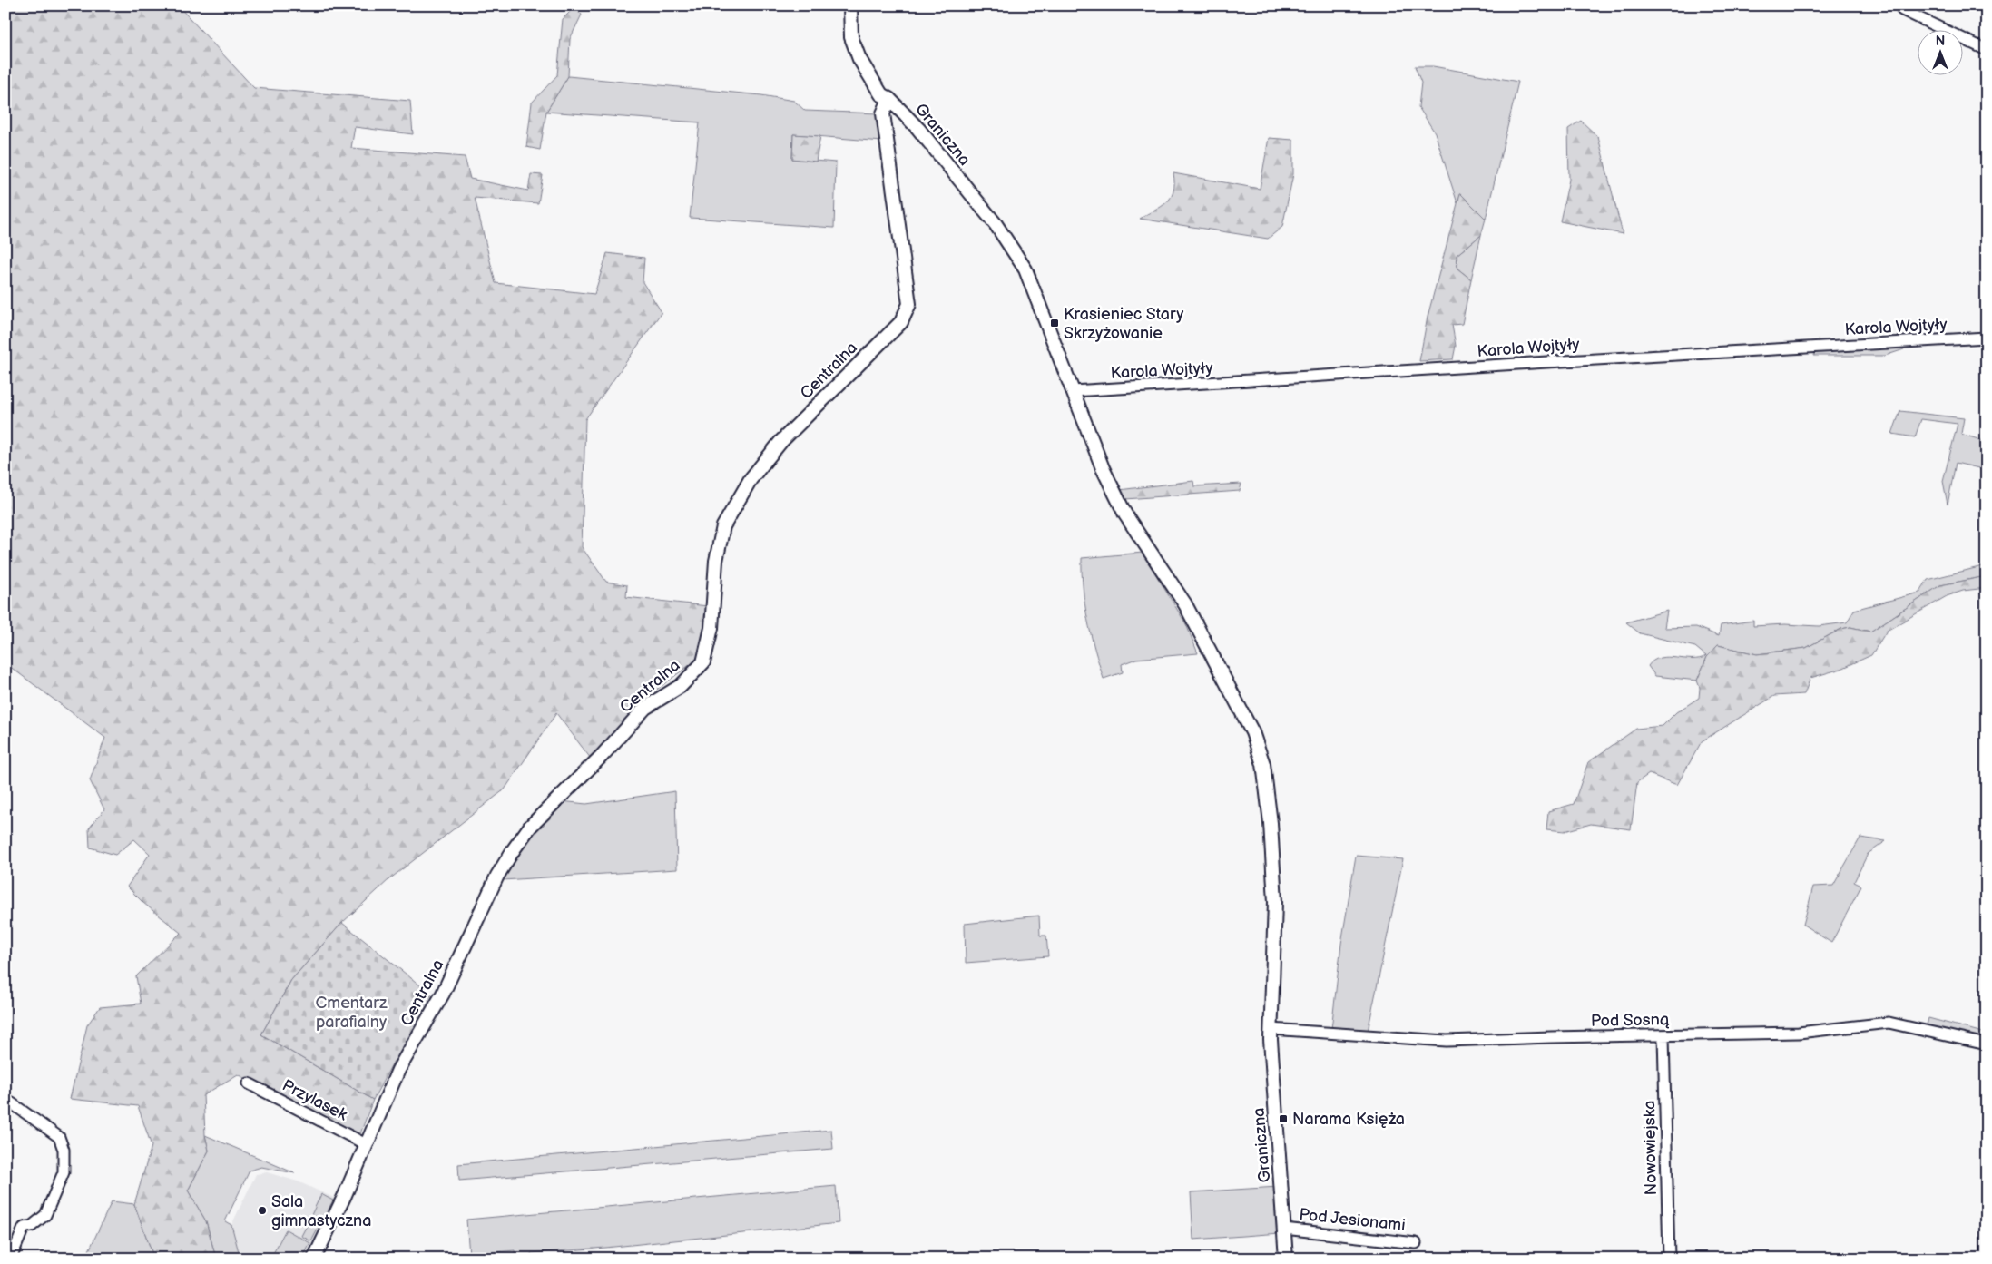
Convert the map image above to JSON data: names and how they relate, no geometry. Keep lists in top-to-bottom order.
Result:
{
  "streets": {
    "street": [
      "Graniczna",
      "Karola Wojtyły",
      "Centralna",
      "Pod Sosną",
      "Przylasek",
      "Nowowiejska",
      "Pod Jesionami"
    ]
  },
  "crossings": [
    ["Graniczna", "Karola Wojtyły"],
    ["Graniczna", "Centralna"],
    ["Graniczna", "Pod Sosną"],
    ["Graniczna", "Pod Jesionami"],
    ["Centralna", "Przylasek"],
    ["Pod Sosną", "Nowowiejska"]
  ],
  "parks": ["Cmentarz parafialny"],
  "places": {
    "transit": ["Krasieniec Stary Skrzyżowanie", "Narama Księża"],
    "other": ["Sala gimnastyczna"]
  },
  "north": "top"
}
